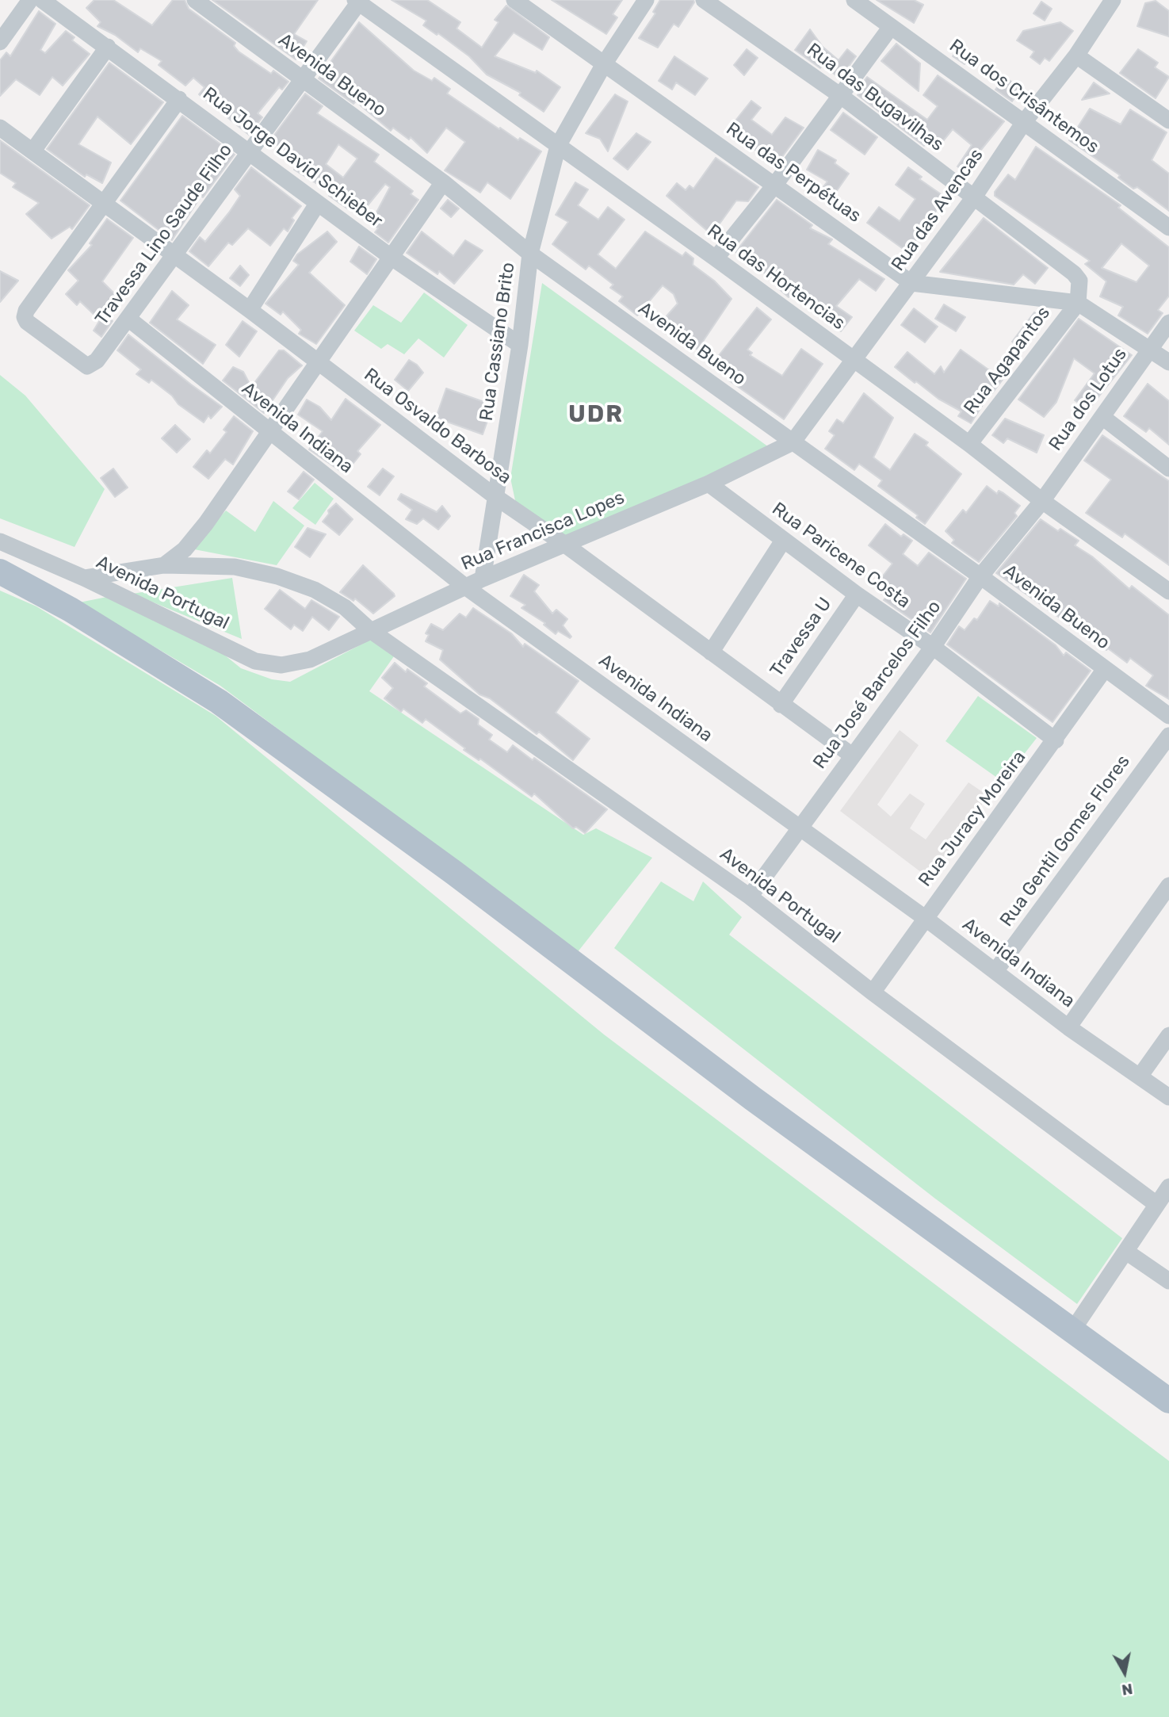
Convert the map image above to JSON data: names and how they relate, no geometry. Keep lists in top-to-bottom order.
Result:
{
  "streets": {
    "street": [
      "Avenida Bueno",
      "Rua dos Crisântemos",
      "Rua das Bugavilhas",
      "Rua Jorge David Schieber",
      "Rua das Perpétuas",
      "Rua das Avencas",
      "Travessa Lino Saude Filho",
      "Rua das Hortencias",
      "Rua Cassiano Brito",
      "Rua Agapantos",
      "Rua dos Lotus",
      "Rua Osvaldo Barbosa",
      "Avenida Indiana",
      "Rua Francisca Lopes",
      "Rua Paricene Costa",
      "Avenida Portugal",
      "Travessa U",
      "Rua José Barcelos Filho",
      "Rua Juracy Moreira",
      "Rua Gentil Gomes Flores"
    ]
  },
  "crossings": [
    ["Avenida Bueno", "Rua das Avencas"],
    ["Avenida Bueno", "Travessa Lino Saude Filho"],
    ["Avenida Bueno", "Rua Cassiano Brito"],
    ["Avenida Bueno", "Rua Francisca Lopes"],
    ["Avenida Bueno", "Rua José Barcelos Filho"],
    ["Avenida Bueno", "Rua Juracy Moreira"],
    ["Rua dos Crisântemos", "Rua das Avencas"],
    ["Rua das Bugavilhas", "Rua das Perpétuas"],
    ["Rua das Bugavilhas", "Rua das Avencas"],
    ["Rua das Bugavilhas", "Rua Agapantos"],
    ["Rua Jorge David Schieber", "Travessa Lino Saude Filho"],
    ["Rua Jorge David Schieber", "Rua Cassiano Brito"],
    ["Rua das Perpétuas", "Rua das Avencas"],
    ["Rua das Perpétuas", "Rua Cassiano Brito"],
    ["Rua das Perpétuas", "Rua Agapantos"],
    ["Rua das Avencas", "Rua das Hortencias"],
    ["Rua das Avencas", "Rua Francisca Lopes"],
    ["Travessa Lino Saude Filho", "Rua das Hortencias"],
    ["Travessa Lino Saude Filho", "Rua Osvaldo Barbosa"],
    ["Travessa Lino Saude Filho", "Avenida Indiana"],
    ["Rua das Hortencias", "Rua Cassiano Brito"],
    ["Rua das Hortencias", "Rua Agapantos"],
    ["Rua das Hortencias", "Rua dos Lotus"],
    ["Rua das Hortencias", "Rua José Barcelos Filho"],
    ["Rua Cassiano Brito", "Rua Osvaldo Barbosa"],
    ["Rua Cassiano Brito", "Rua Francisca Lopes"],
    ["Rua dos Lotus", "Rua José Barcelos Filho"],
    ["Rua Osvaldo Barbosa", "Rua Francisca Lopes"],
    ["Rua Osvaldo Barbosa", "Travessa U"],
    ["Rua Osvaldo Barbosa", "Rua José Barcelos Filho"],
    ["Avenida Indiana", "Rua Francisca Lopes"],
    ["Avenida Indiana", "Rua José Barcelos Filho"],
    ["Avenida Indiana", "Rua Juracy Moreira"],
    ["Avenida Indiana", "Rua Gentil Gomes Flores"],
    ["Rua Francisca Lopes", "Rua Paricene Costa"],
    ["Rua Francisca Lopes", "Avenida Portugal"],
    ["Rua Paricene Costa", "Travessa U"],
    ["Rua Paricene Costa", "Rua José Barcelos Filho"],
    ["Rua Paricene Costa", "Rua Juracy Moreira"],
    ["Avenida Portugal", "Rua José Barcelos Filho"],
    ["Avenida Portugal", "Rua Juracy Moreira"]
  ],
  "districts": ["UDR"],
  "north": "bottom"
}
